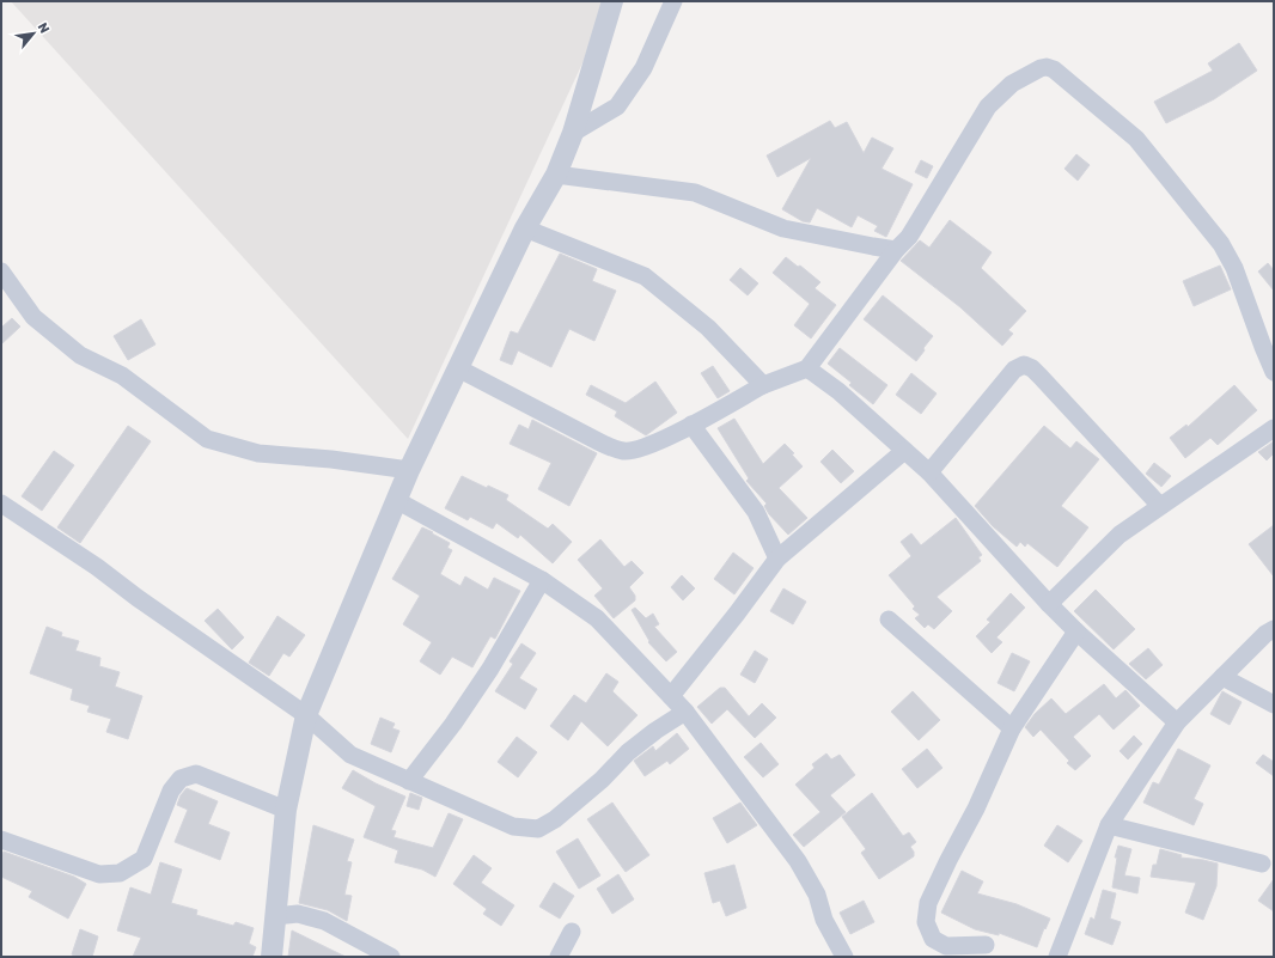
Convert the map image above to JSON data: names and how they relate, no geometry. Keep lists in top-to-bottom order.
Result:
{
  "north": "top right"
}
